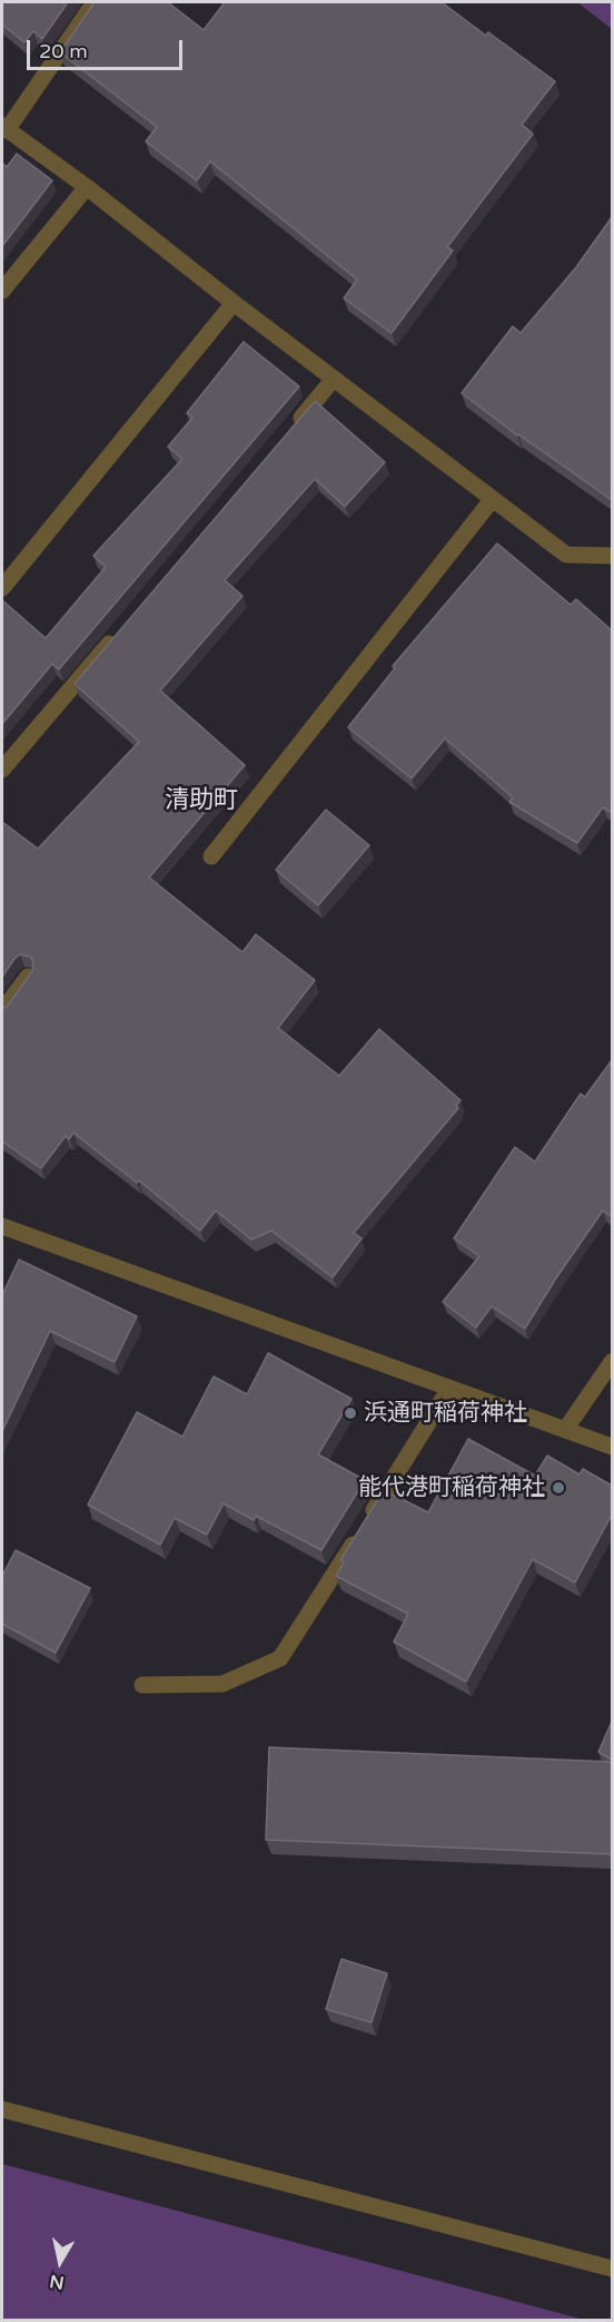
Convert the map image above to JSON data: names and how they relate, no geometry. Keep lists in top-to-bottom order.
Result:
{
  "districts": ["清助町"],
  "places": ["浜通町稲荷神社", "能代港町稲荷神社"],
  "scale_bar": "20 m",
  "north": "bottom"
}
